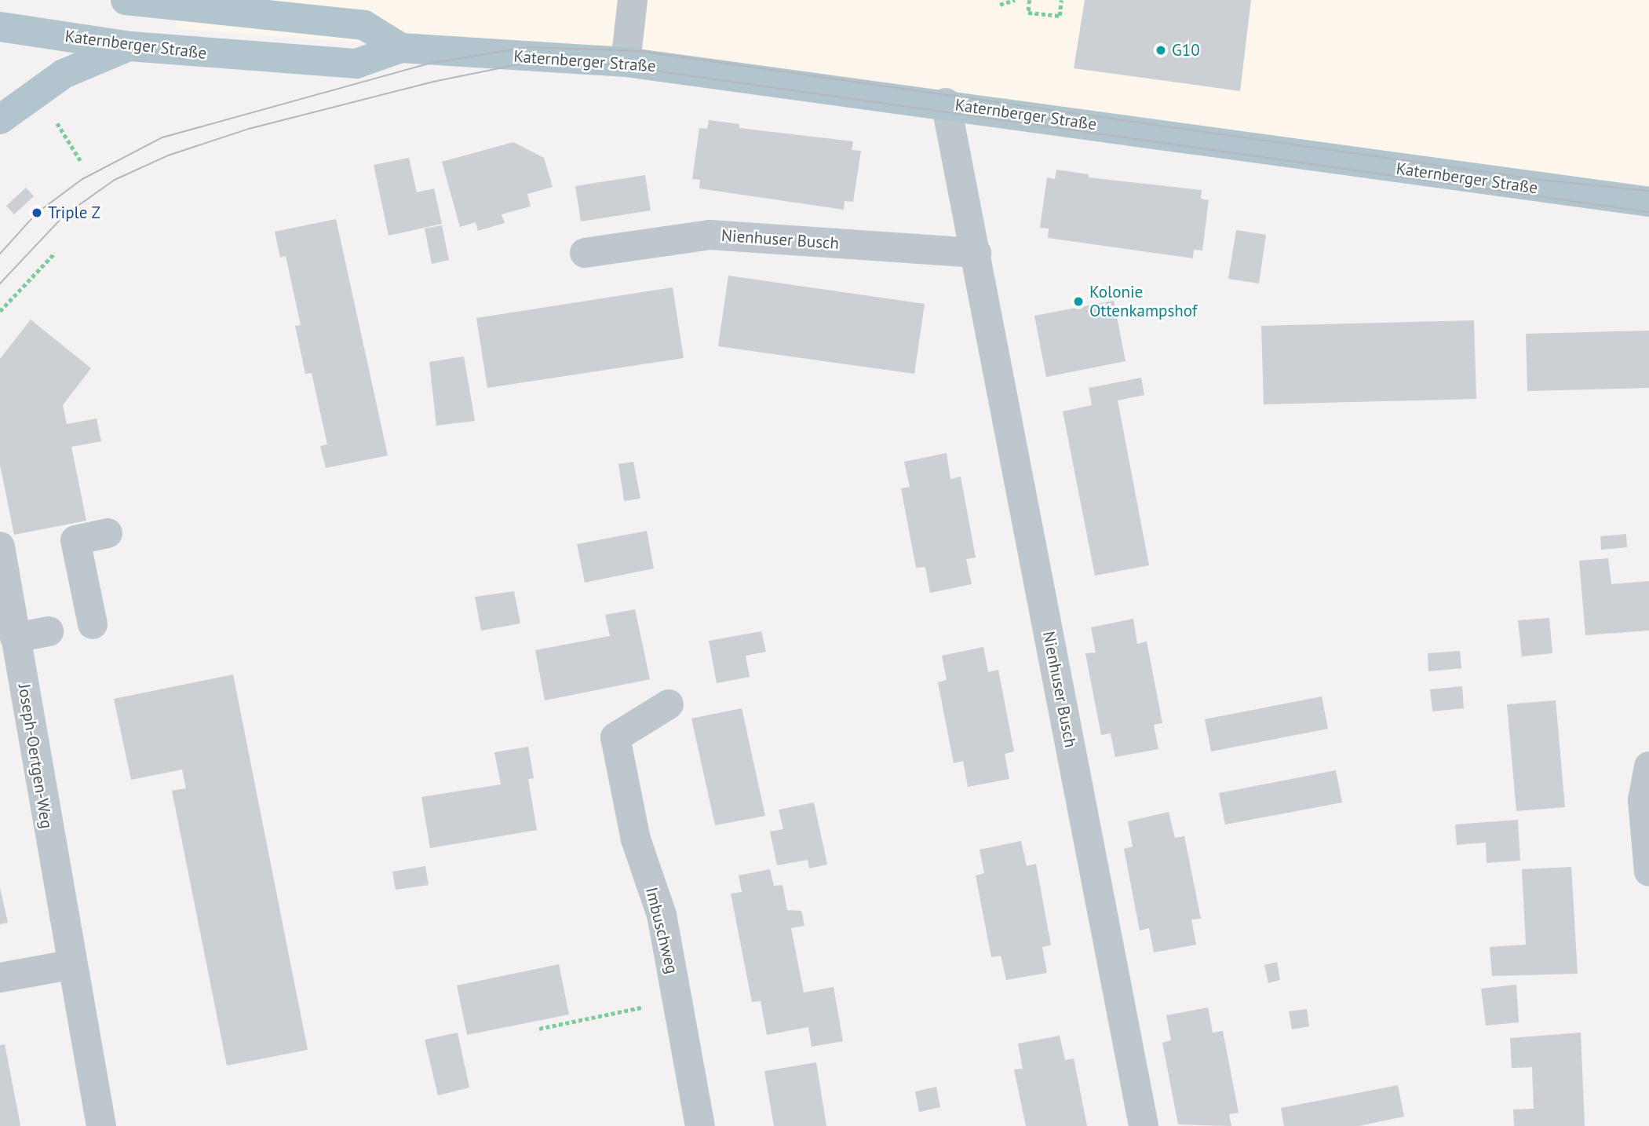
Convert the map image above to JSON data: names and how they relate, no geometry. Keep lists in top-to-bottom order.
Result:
{
  "streets": {
    "main road": ["Katernberger Straße"],
    "street": ["Nienhuser Busch", "Joseph-Oertgen-Weg", "Imbuschweg"]
  },
  "crossings": [
    ["Katernberger Straße", "Nienhuser Busch"]
  ],
  "places": ["G10", "Triple Z", "Kolonie Ottenkampshof"]
}
